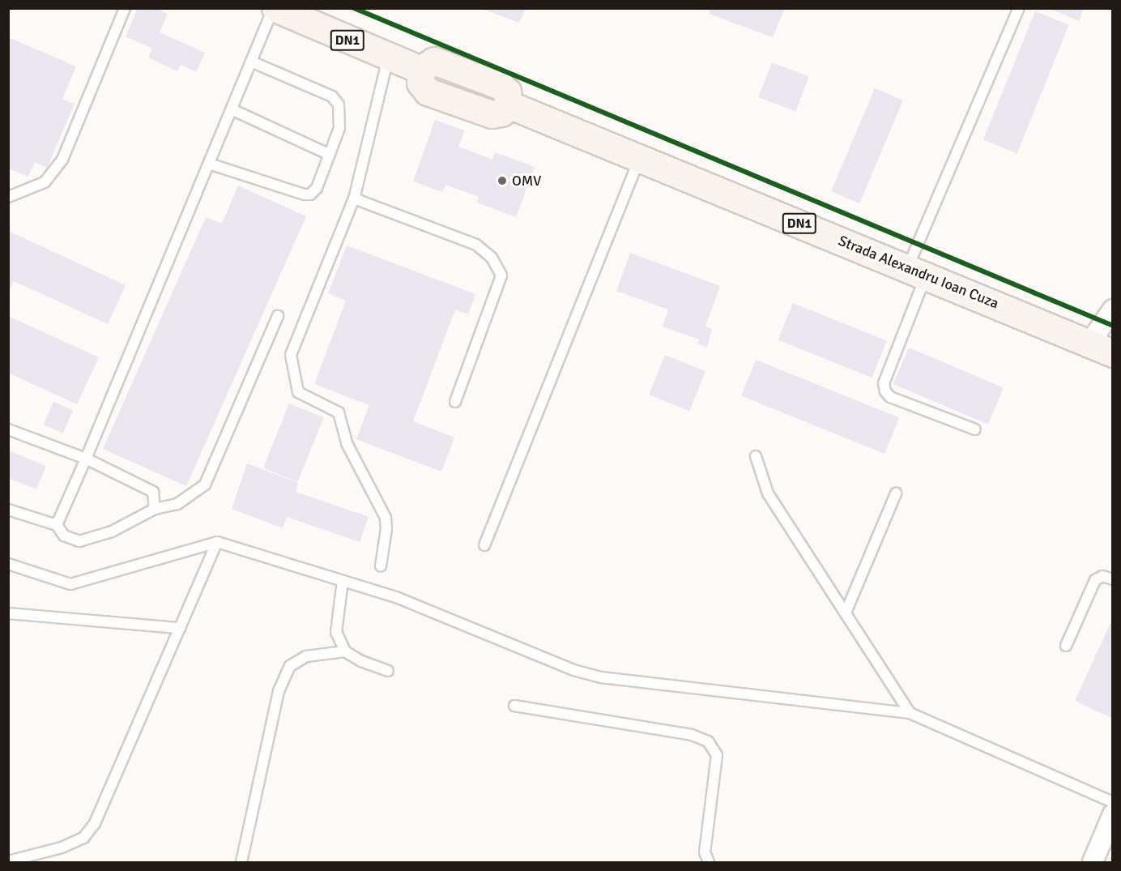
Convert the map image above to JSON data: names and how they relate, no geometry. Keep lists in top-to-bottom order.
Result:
{
  "streets": {
    "main road": ["DN1", "Strada Alexandru Ioan Cuza"]
  },
  "crossings": [
    ["DN1", "Strada Alexandru Ioan Cuza"]
  ],
  "places": ["OMV"]
}
